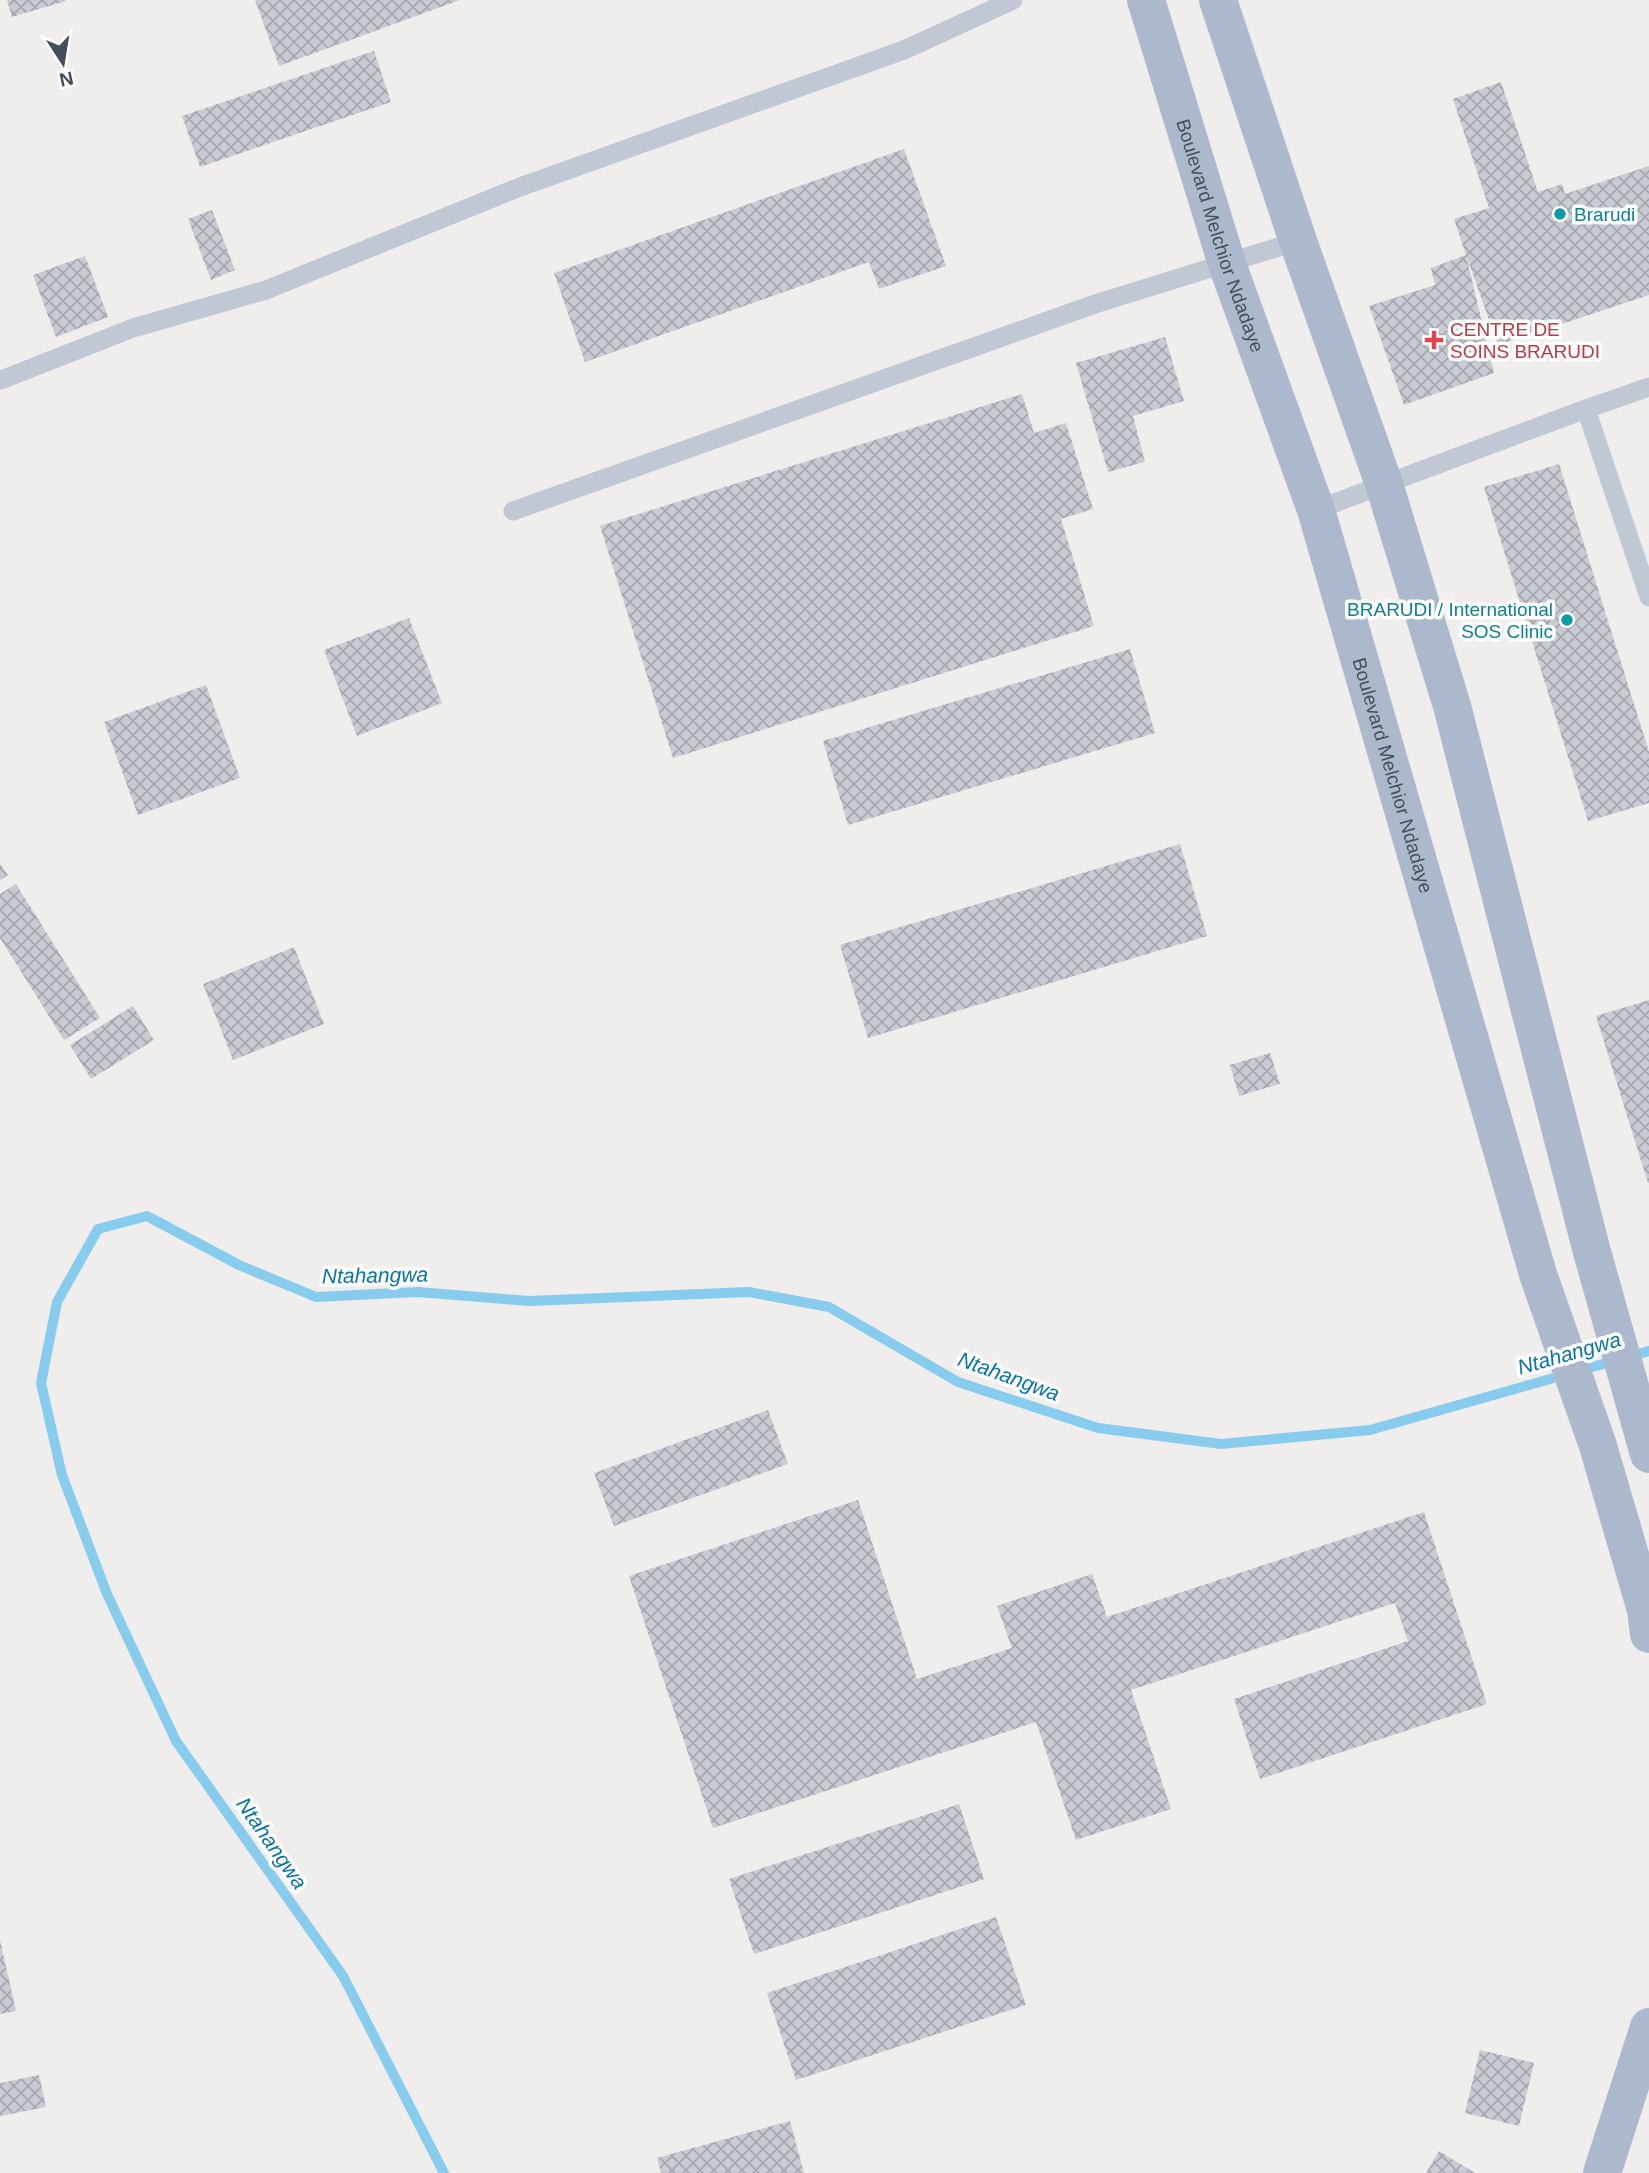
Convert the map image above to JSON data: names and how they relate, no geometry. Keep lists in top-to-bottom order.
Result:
{
  "streets": {
    "main road": ["Boulevard Melchior Ndadaye"]
  },
  "water": ["Ntahangwa"],
  "places": {
    "other": ["Brarudi", "BRARUDI / International SOS Clinic"],
    "health": ["CENTRE DE SOINS BRARUDI"]
  },
  "north": "bottom"
}
